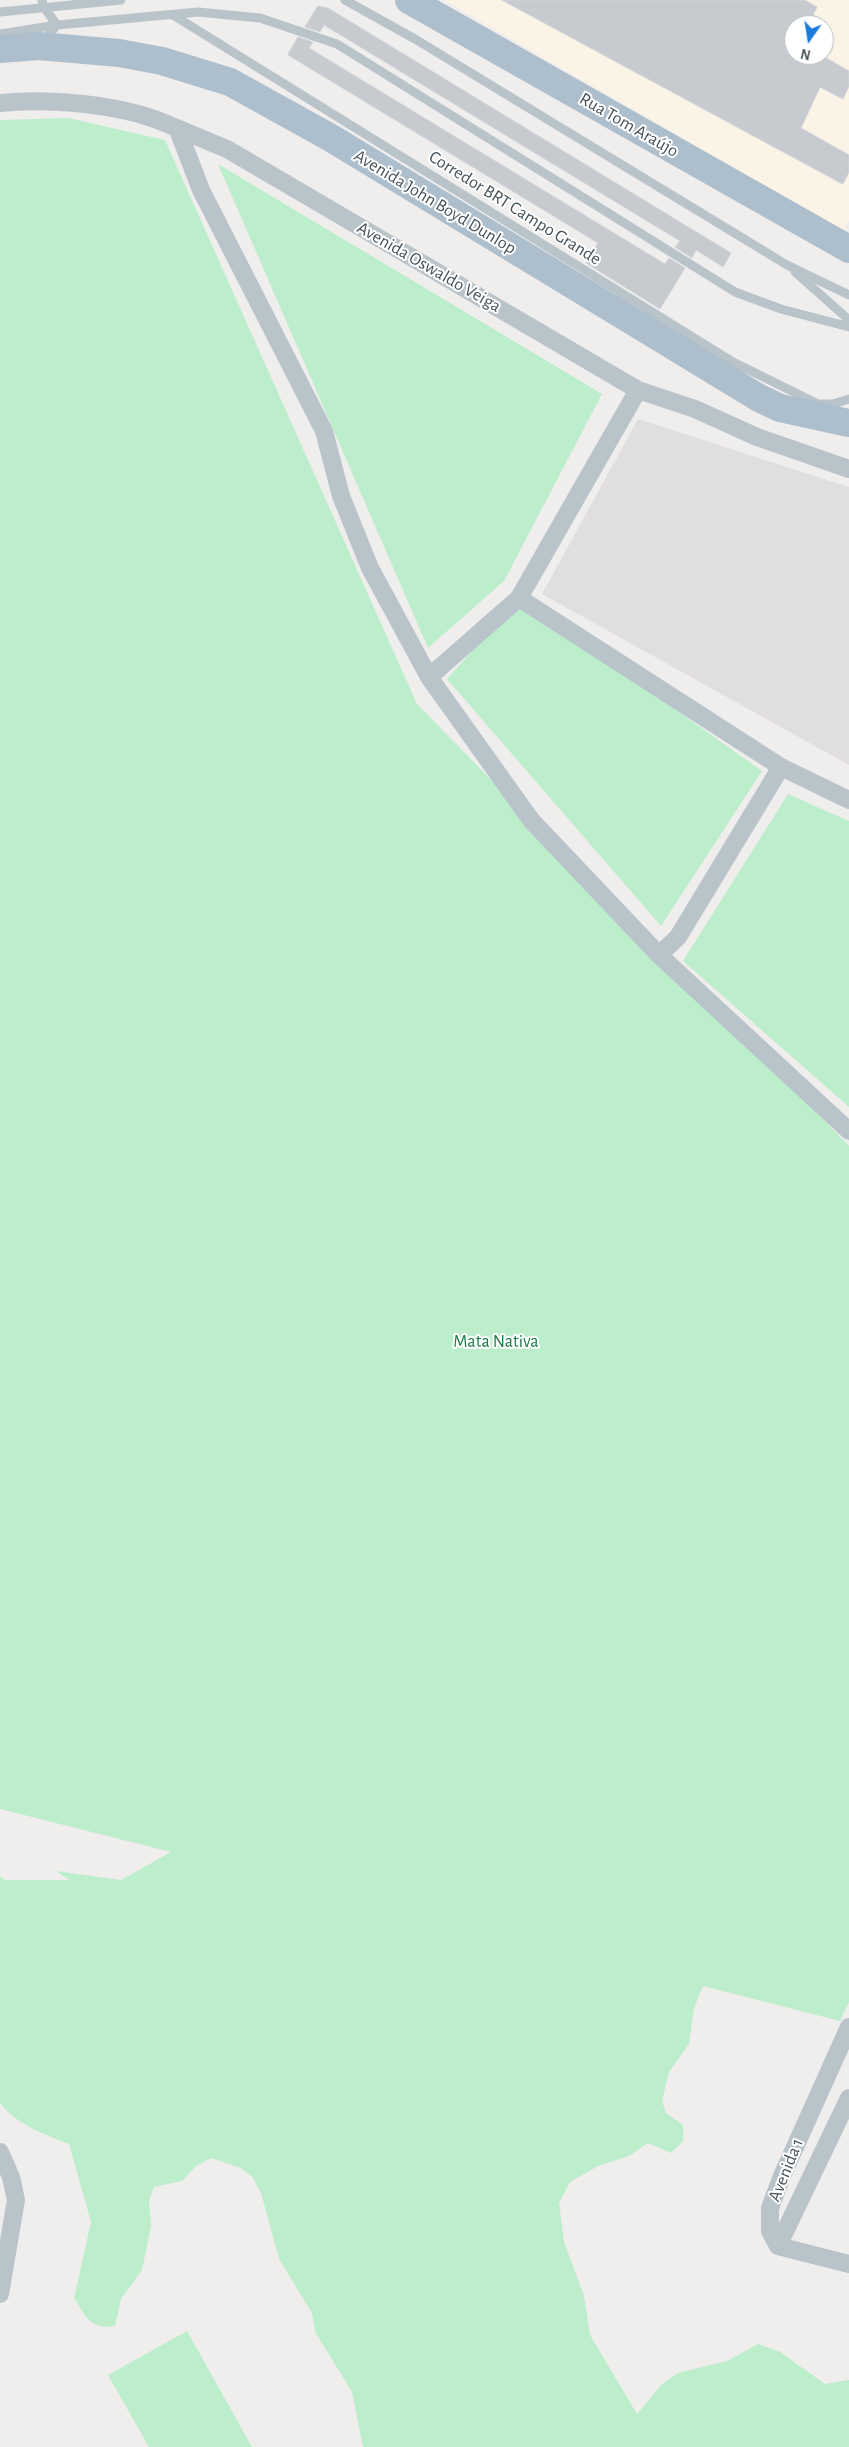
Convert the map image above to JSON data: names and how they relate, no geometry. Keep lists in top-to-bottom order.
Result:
{
  "streets": {
    "main road": ["Rua Tom Araújo", "Avenida John Boyd Dunlop"],
    "street": ["Avenida Oswaldo Veiga", "Avenida 1"],
    "lane": ["Corredor BRT Campo Grande"]
  },
  "parks": ["Mata Nativa"],
  "north": "bottom"
}
